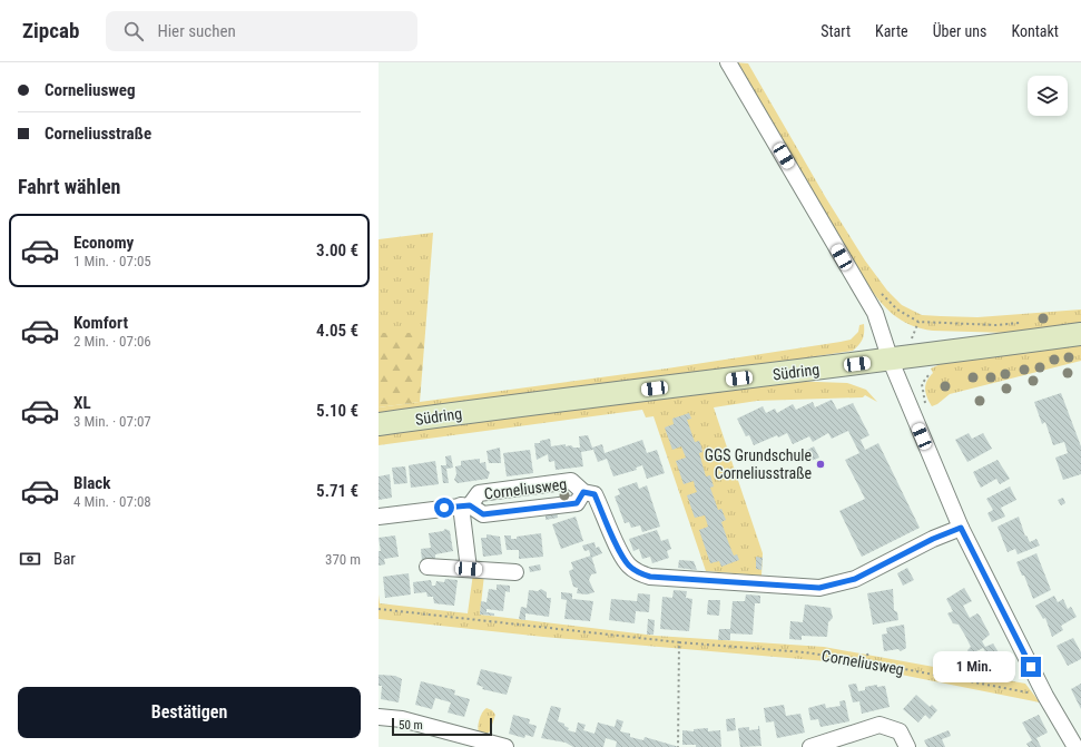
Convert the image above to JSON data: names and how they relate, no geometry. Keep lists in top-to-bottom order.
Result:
{
  "streets": {
    "main road": ["Südring"],
    "street": ["Corneliusweg"]
  },
  "places": ["GGS Grundschule Corneliusstraße"],
  "scale_bar": "50 m",
  "page": {
    "header": "Zipcab",
    "search": "Hier suchen",
    "nav": [
      "Start",
      "Karte",
      "Über uns",
      "Kontakt"
    ],
    "banner": ["Corneliusweg", "Corneliusstraße"],
    "heading": "Fahrt wählen",
    "list": [
      {
        "name": "Economy",
        "note": "1 Min. · 07:05",
        "value": "3.00 €"
      },
      {
        "name": "Komfort",
        "note": "2 Min. · 07:06",
        "value": "4.05 €"
      },
      {
        "name": "XL",
        "note": "3 Min. · 07:07",
        "value": "5.10 €"
      },
      {
        "name": "Black",
        "note": "4 Min. · 07:08",
        "value": "5.71 €"
      }
    ],
    "pay": ["Bar", "370 m"],
    "bubble": "1 Min.",
    "buttons": "Bestätigen",
    "scale": "50 m"
  }
}
